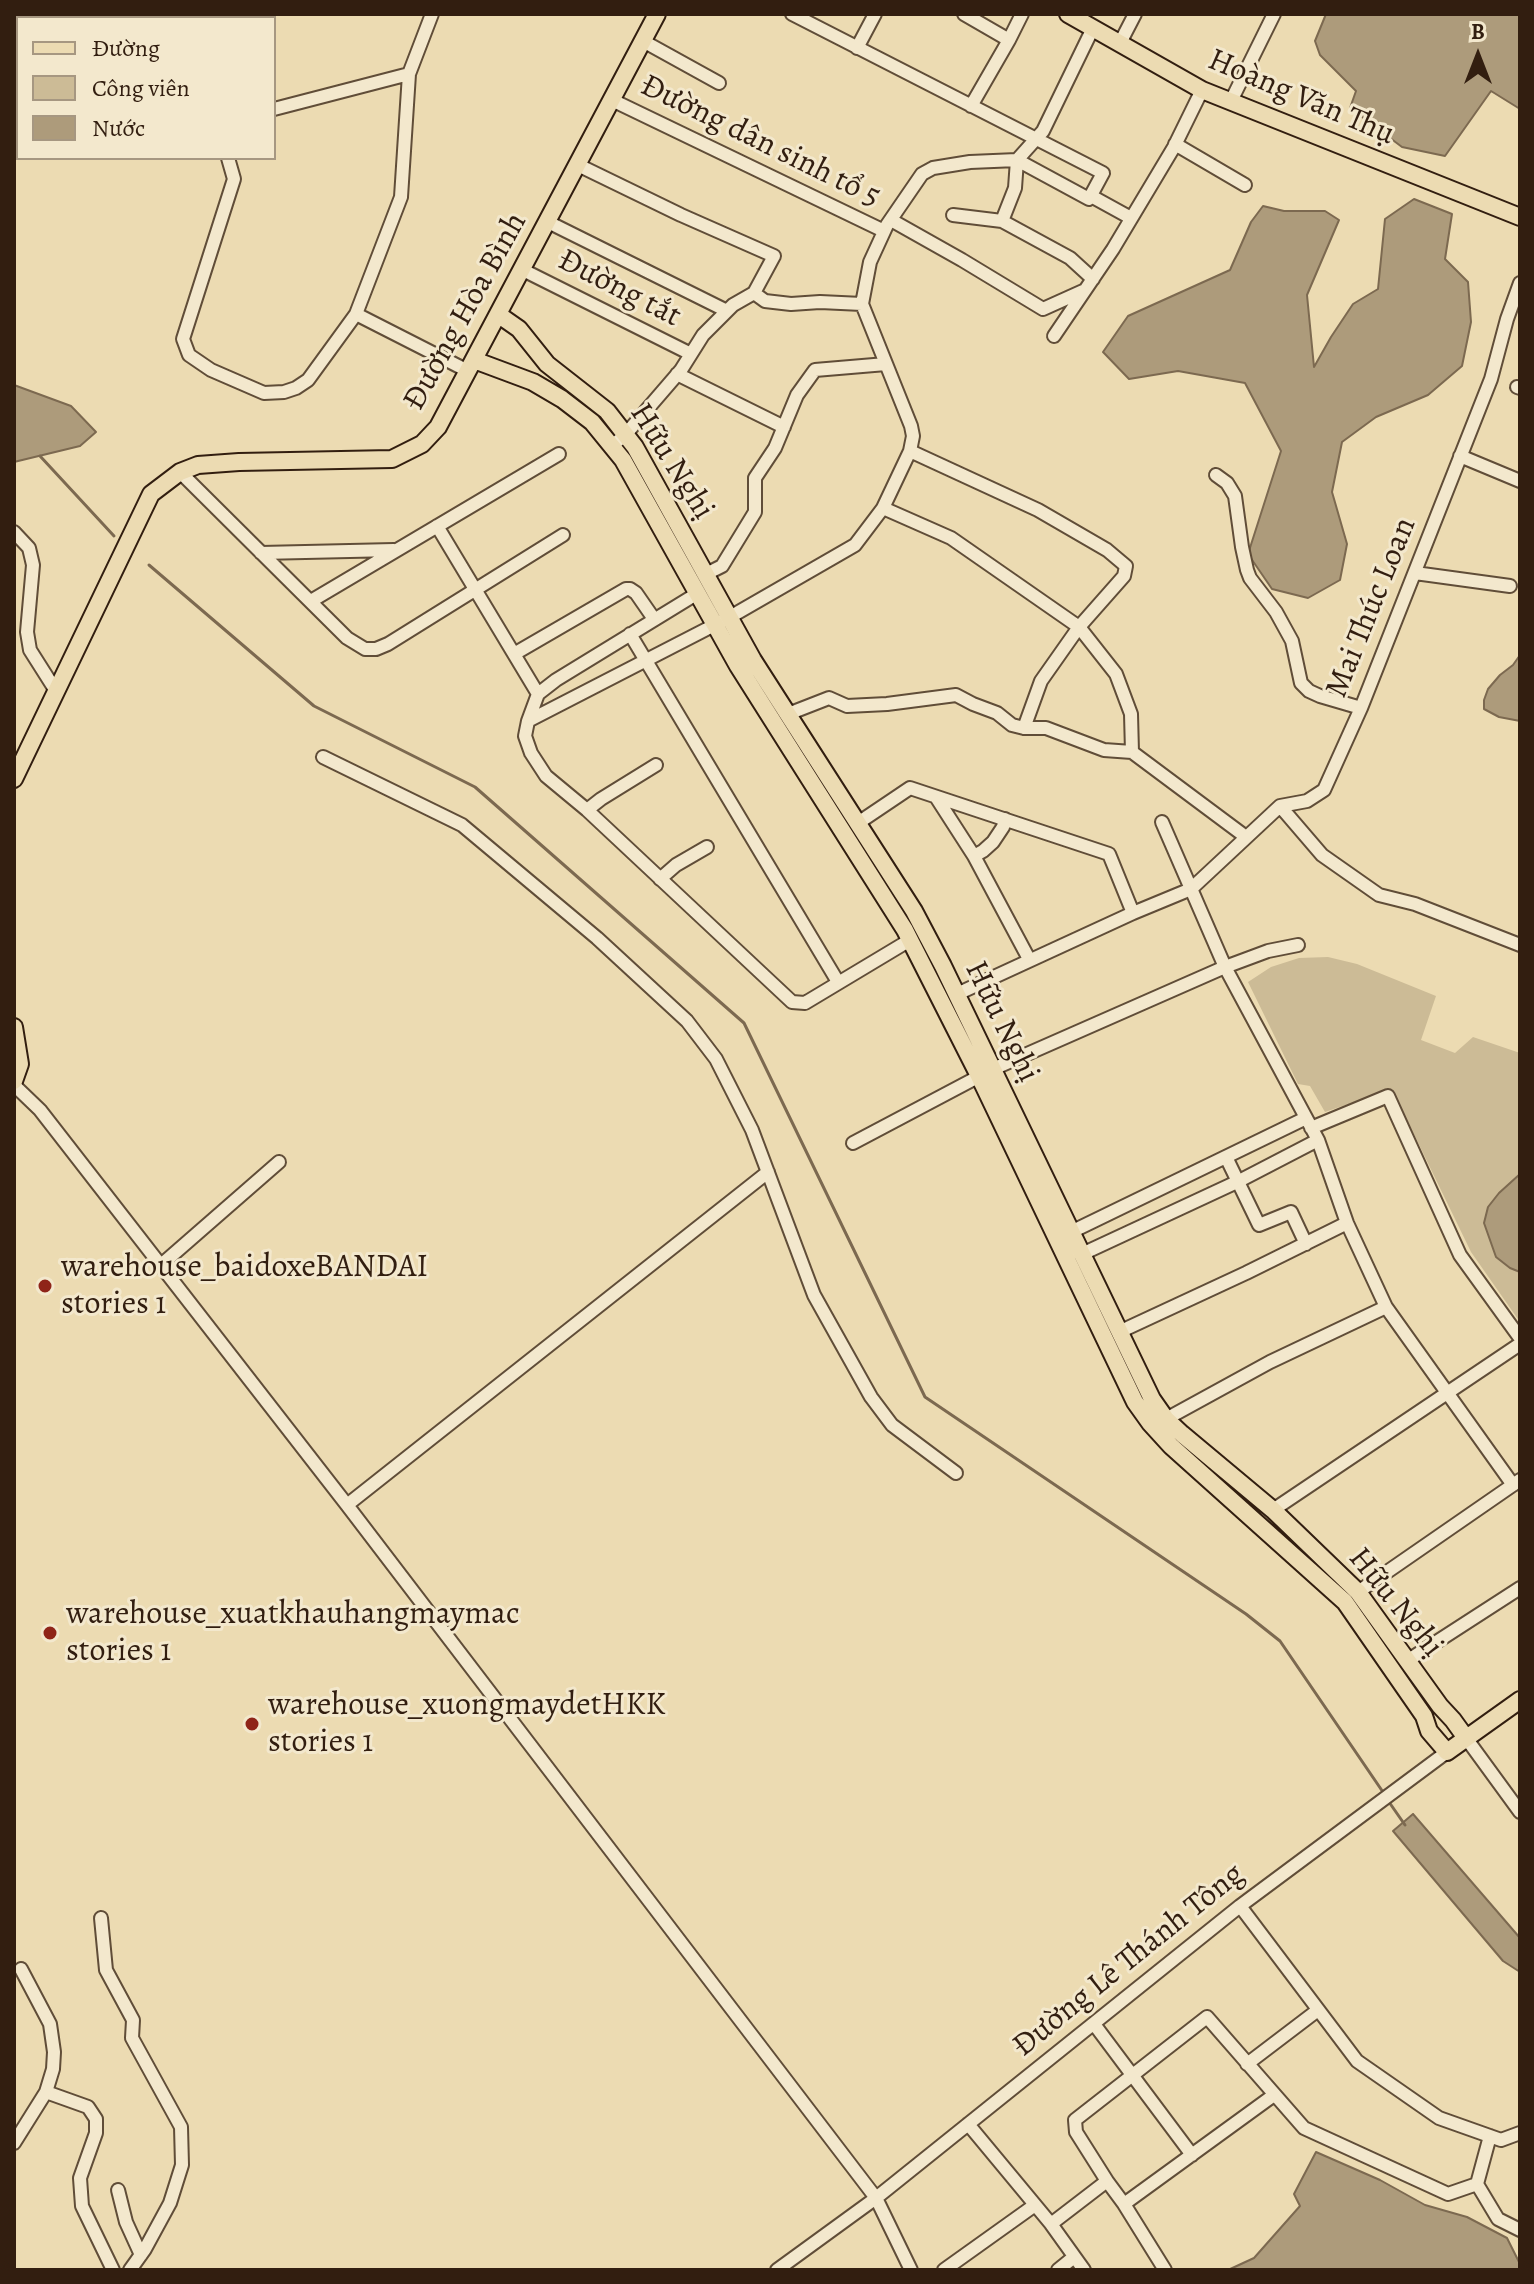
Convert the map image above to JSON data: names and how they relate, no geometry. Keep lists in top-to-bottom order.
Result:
{
  "streets": {
    "main road": [
      "Hoàng Văn Thụ",
      "Đường Hòa Bình",
      "Hữu Nghị",
      "Đường Lê Thánh Tông"
    ],
    "street": ["Đường dân sinh tổ 5", "Đường tắt", "Mai Thúc Loan"]
  },
  "crossings": [
    ["Đường dân sinh tổ 5", "Đường Hòa Bình"],
    ["Đường tắt", "Đường Hòa Bình"],
    ["Đường Hòa Bình", "Hữu Nghị"],
    ["Hữu Nghị", "Đường Lê Thánh Tông"]
  ],
  "places": ["warehouse_baidoxeBANDAI stories 1", "warehouse_xuatkhauhangmaymac stories 1", "warehouse_xuongmaydetHKK stories 1"],
  "legend": ["Đường", "Công viên", "Nước"],
  "north": "top"
}
